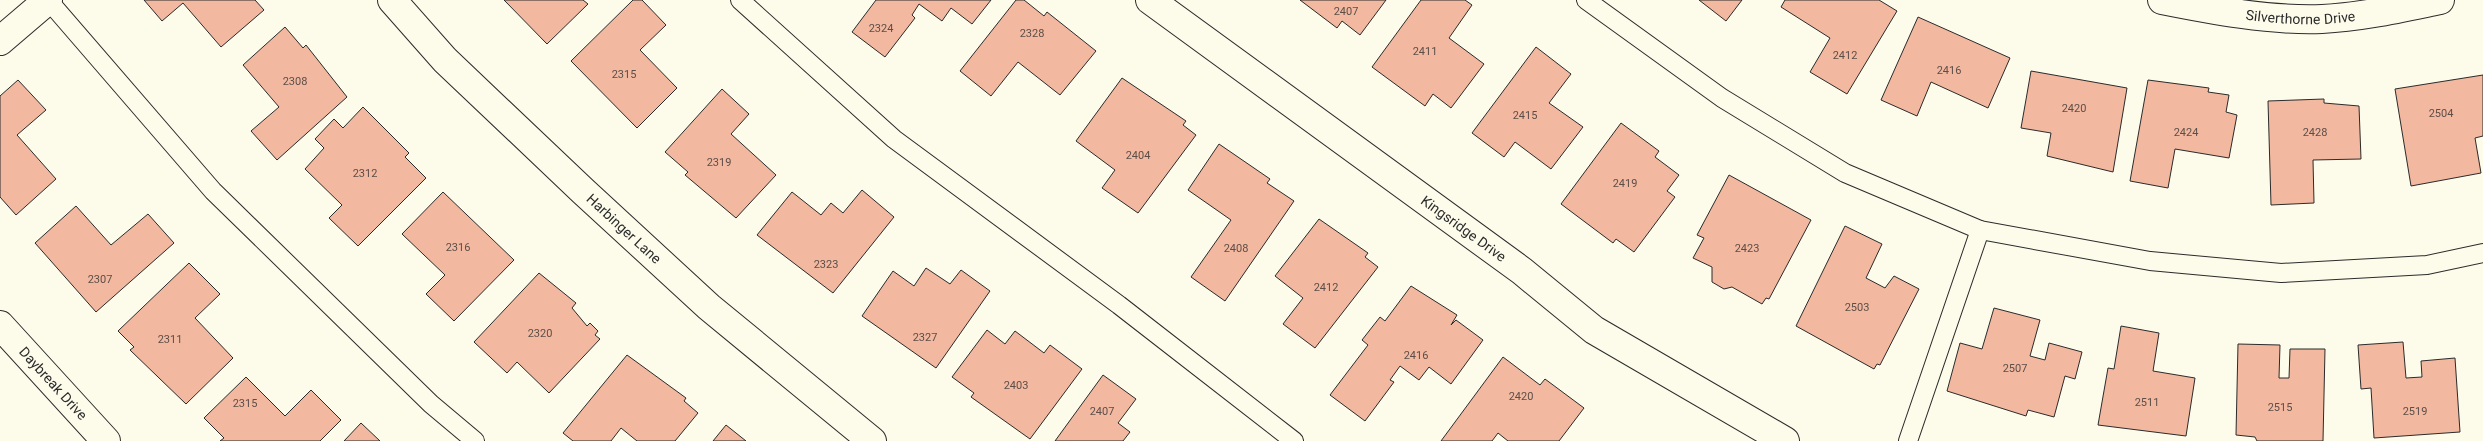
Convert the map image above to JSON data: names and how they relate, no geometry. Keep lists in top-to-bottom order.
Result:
{
  "streets": {
    "street": [
      "Silverthorne Drive",
      "Kingsridge Drive",
      "Harbinger Lane",
      "Daybreak Drive"
    ]
  },
  "house_numbers": [
    "2407",
    "2324",
    "2328",
    "2411",
    "2412",
    "2416",
    "2315",
    "2308",
    "2420",
    "2504",
    "2415",
    "2424",
    "2428",
    "2404",
    "2319",
    "2312",
    "2419",
    "2316",
    "2408",
    "2423",
    "2323",
    "2307",
    "2412",
    "2503",
    "2320",
    "2327",
    "2311",
    "2416",
    "2507",
    "2403",
    "2420",
    "2511",
    "2315",
    "2515",
    "2407",
    "2519"
  ]
}
